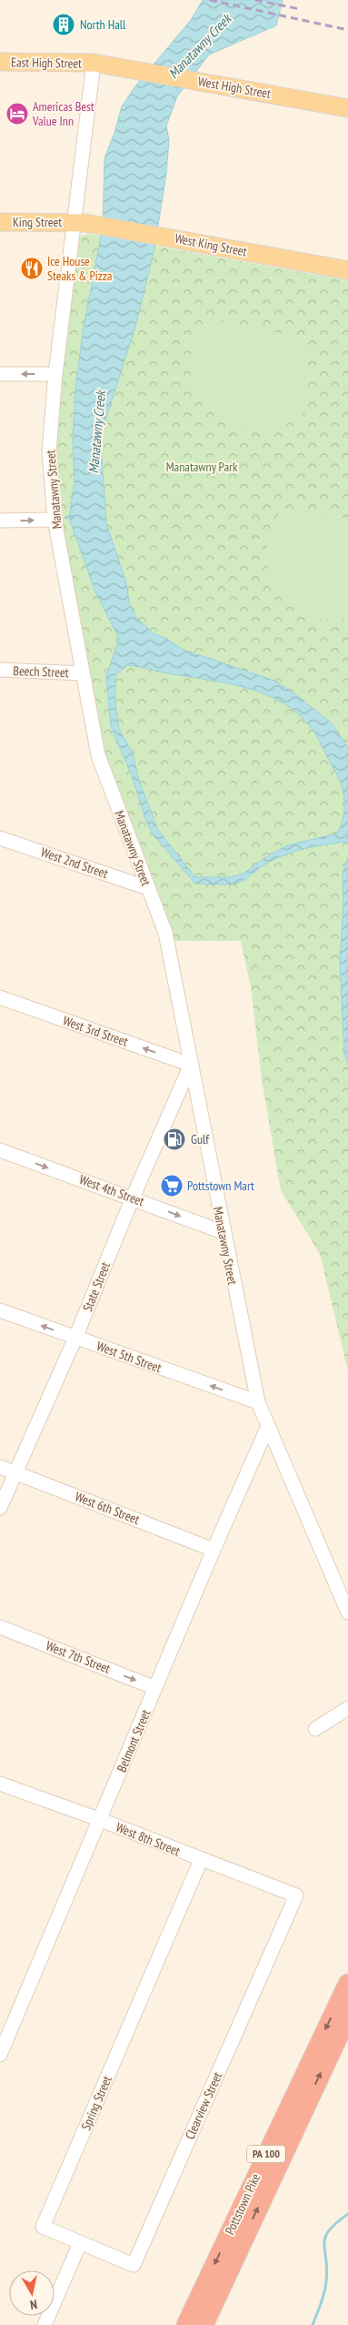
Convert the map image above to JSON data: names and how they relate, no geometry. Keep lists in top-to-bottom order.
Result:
{
  "streets": {
    "highway": ["PA 100", "Pottstown Pike"],
    "main road": [
      "East High Street",
      "West High Street",
      "King Street",
      "West King Street"
    ],
    "street": [
      "Manatawny Street",
      "Beech Street",
      "West 2nd Street",
      "West 3rd Street",
      "West 4th Street",
      "State Street",
      "West 5th Street",
      "West 6th Street",
      "West 7th Street",
      "Belmont Street",
      "West 8th Street",
      "Spring Street",
      "Clearview Street"
    ]
  },
  "crossings": [
    ["East High Street", "West High Street"],
    ["East High Street", "Manatawny Street"],
    ["West High Street", "Manatawny Street"],
    ["King Street", "West King Street"],
    ["King Street", "Manatawny Street"],
    ["West King Street", "Manatawny Street"],
    ["Manatawny Street", "Beech Street"],
    ["Manatawny Street", "West 2nd Street"],
    ["Manatawny Street", "West 3rd Street"],
    ["Manatawny Street", "West 4th Street"],
    ["Manatawny Street", "State Street"],
    ["Manatawny Street", "West 5th Street"],
    ["Manatawny Street", "Belmont Street"],
    ["West 3rd Street", "State Street"],
    ["West 4th Street", "State Street"],
    ["State Street", "West 5th Street"],
    ["State Street", "West 6th Street"],
    ["West 6th Street", "Belmont Street"],
    ["West 7th Street", "Belmont Street"],
    ["Belmont Street", "West 8th Street"],
    ["West 8th Street", "Spring Street"],
    ["West 8th Street", "Clearview Street"],
    ["Spring Street", "Clearview Street"]
  ],
  "one_way": [
    "West 3rd Street",
    "West 4th Street",
    "West 5th Street",
    "West 7th Street"
  ],
  "water": ["Manatawny Creek"],
  "parks": ["Manatawny Park"],
  "places": {
    "building": ["North Hall"],
    "hotel": ["Americas Best Value Inn"],
    "restaurant": ["Ice House Steaks & Pizza"],
    "fuel station": ["Gulf"],
    "supermarket": ["Pottstown Mart"]
  },
  "north": "bottom"
}
